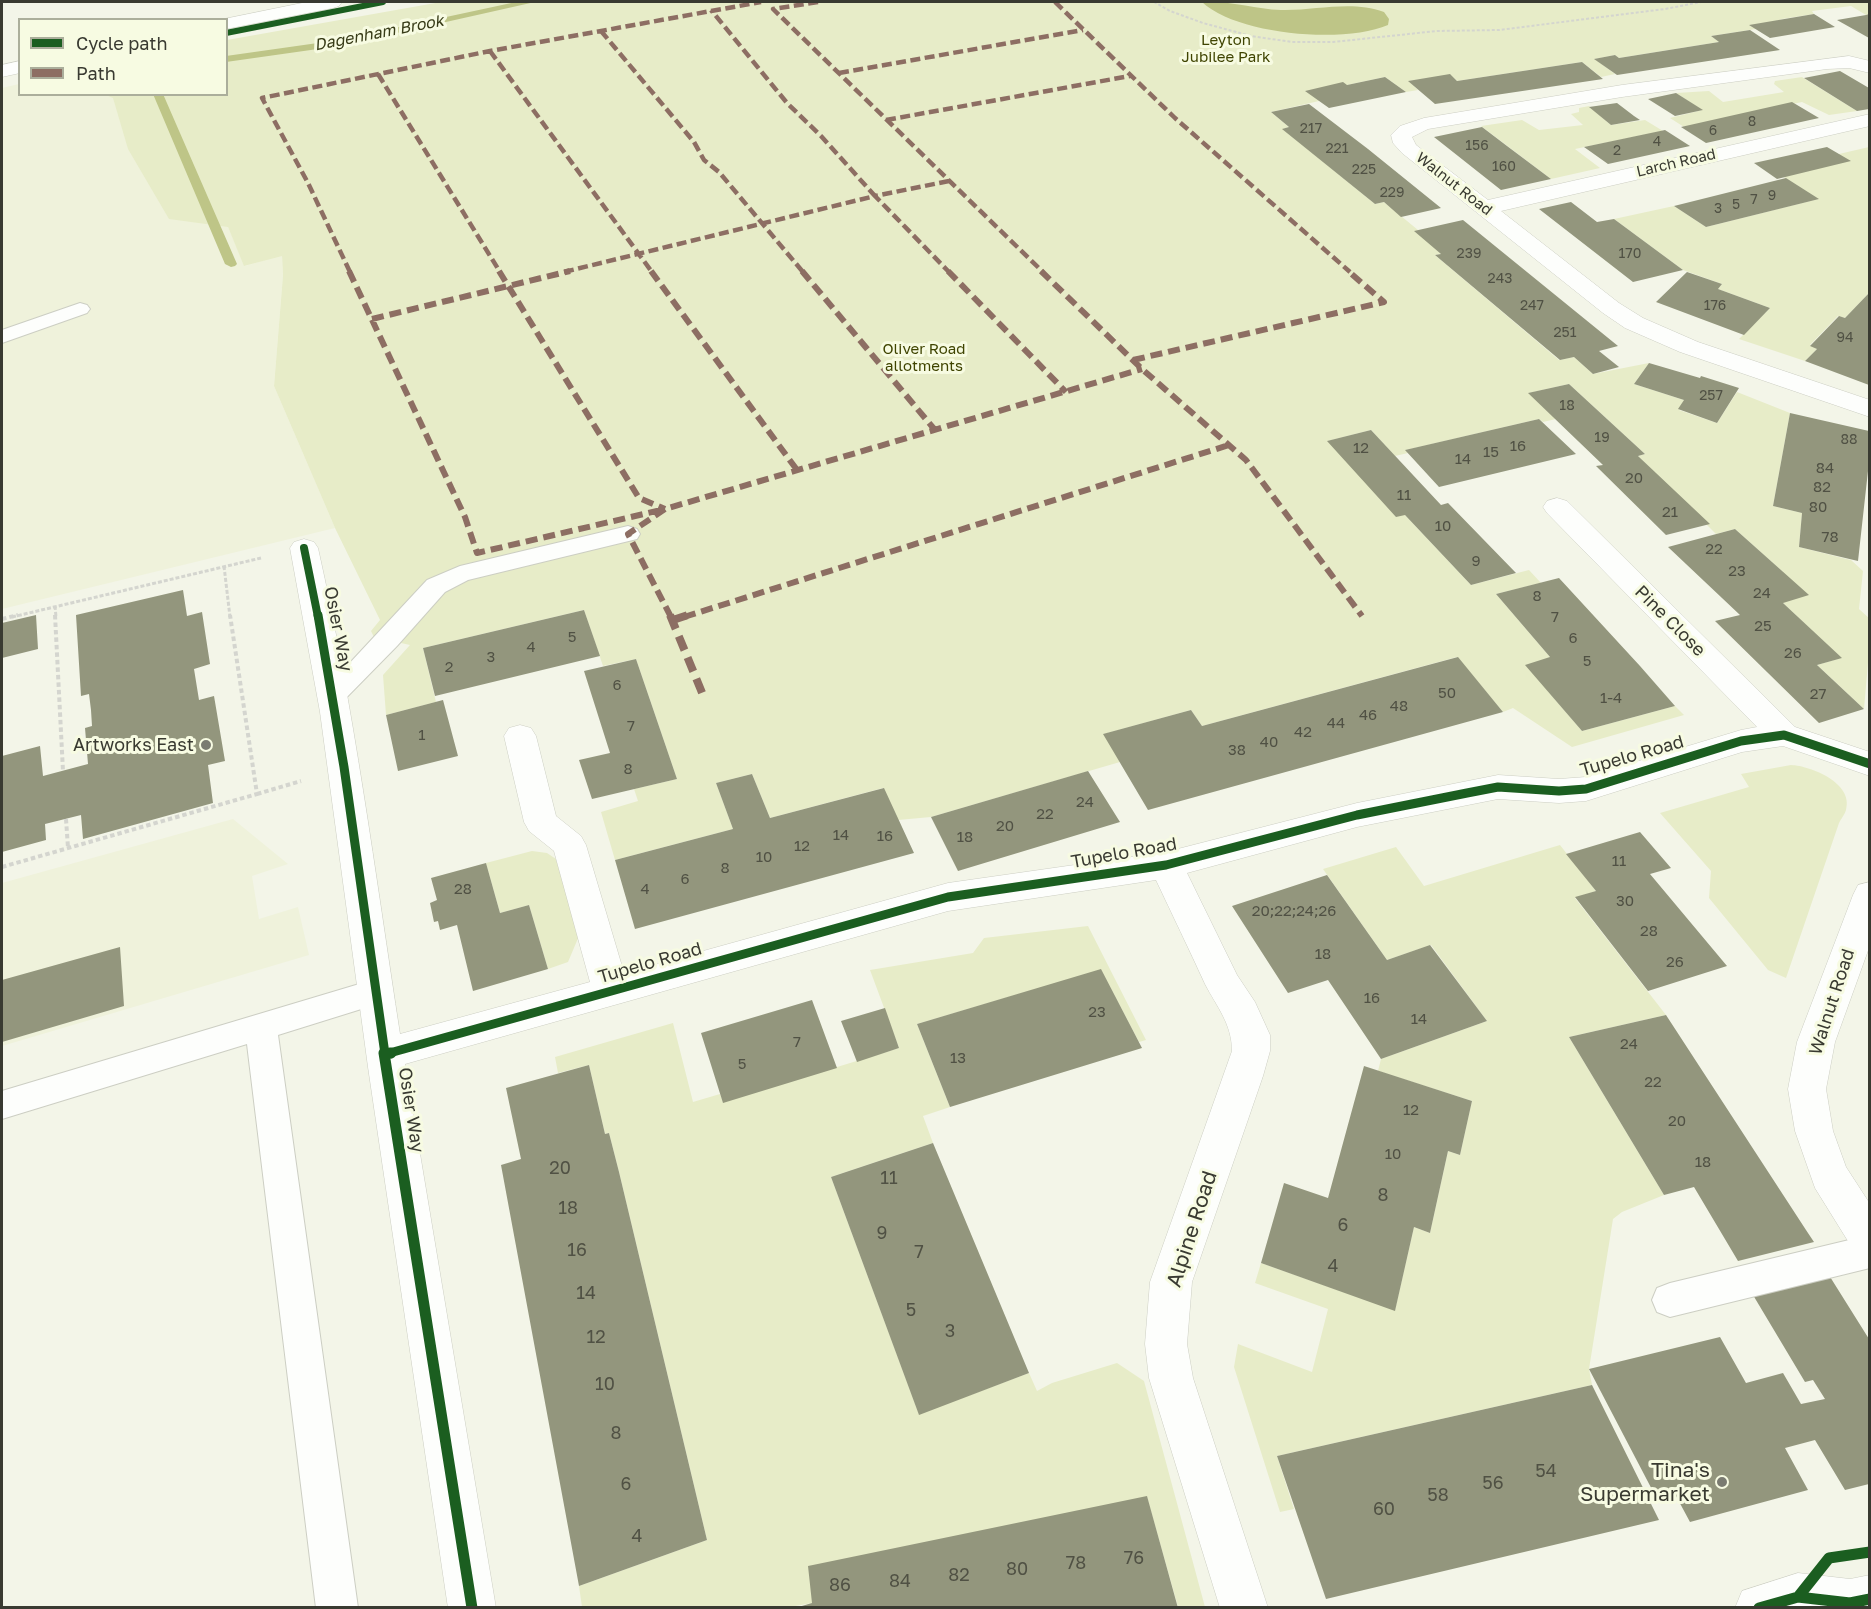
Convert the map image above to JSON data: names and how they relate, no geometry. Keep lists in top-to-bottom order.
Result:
{
  "streets": {
    "street": [
      "Larch Road",
      "Walnut Road",
      "Pine Close",
      "Osier Way",
      "Tupelo Road",
      "Alpine Road"
    ]
  },
  "crossings": [
    ["Larch Road", "Walnut Road"],
    ["Pine Close", "Tupelo Road"],
    ["Osier Way", "Tupelo Road"],
    ["Tupelo Road", "Alpine Road"]
  ],
  "water": ["Dagenham Brook"],
  "parks": ["Leyton Jubilee Park", "Oliver Road allotments"],
  "places": ["Artworks East", "Tina's Supermarket"],
  "house_numbers": [
    "8",
    "217",
    "6",
    "4",
    "156",
    "221",
    "2",
    "160",
    "225",
    "229",
    "9",
    "7",
    "5",
    "3",
    "239",
    "170",
    "243",
    "247",
    "176",
    "251",
    "94",
    "257",
    "18",
    "19",
    "88",
    "16",
    "12",
    "15",
    "14",
    "84",
    "20",
    "82",
    "11",
    "80",
    "21",
    "10",
    "78",
    "22",
    "9",
    "23",
    "24",
    "8",
    "7",
    "25",
    "5",
    "6",
    "4",
    "26",
    "3",
    "5",
    "2",
    "6",
    "50",
    "27",
    "1-4",
    "48",
    "46",
    "44",
    "7",
    "42",
    "1",
    "40",
    "38",
    "8",
    "24",
    "22",
    "20",
    "14",
    "16",
    "18",
    "12",
    "10",
    "11",
    "8",
    "6",
    "28",
    "4",
    "30",
    "20;22;24;26",
    "28",
    "18",
    "26",
    "16",
    "23",
    "14",
    "7",
    "24",
    "13",
    "5",
    "22",
    "12",
    "20",
    "10",
    "18",
    "20",
    "11",
    "8",
    "18",
    "6",
    "9",
    "16",
    "7",
    "4",
    "14",
    "5",
    "3",
    "12",
    "10",
    "8",
    "54",
    "56",
    "6",
    "58",
    "60",
    "4",
    "76",
    "78",
    "80",
    "82",
    "84",
    "86"
  ],
  "legend": ["Cycle path", "Path"]
}
